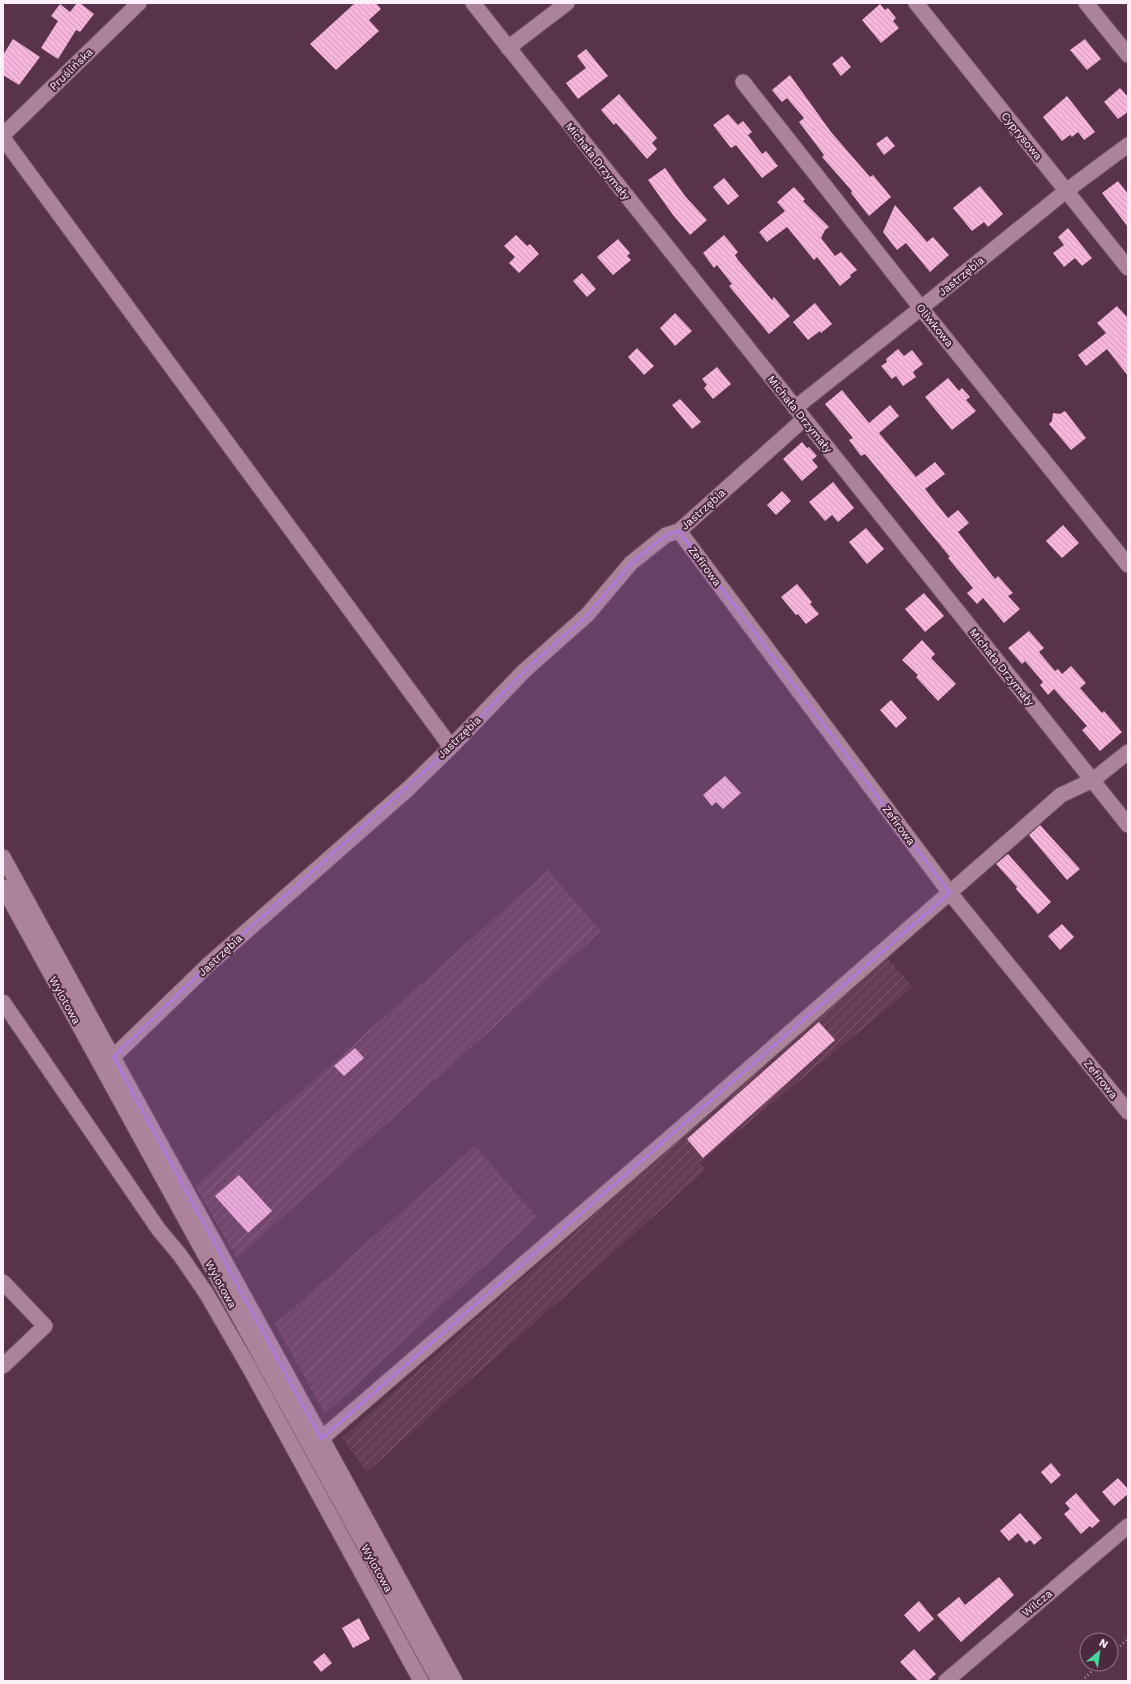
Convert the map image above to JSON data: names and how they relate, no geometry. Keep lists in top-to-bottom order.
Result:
{
  "streets": {
    "street": [
      "Pruślińska",
      "Cyprysowa",
      "Michała Drzymały",
      "Jastrzębia",
      "Oliwkowa",
      "Zefirowa",
      "Wylotowa",
      "Wilcza"
    ]
  },
  "crossings": [
    ["Cyprysowa", "Jastrzębia"],
    ["Michała Drzymały", "Jastrzębia"],
    ["Jastrzębia", "Oliwkowa"],
    ["Jastrzębia", "Zefirowa"],
    ["Jastrzębia", "Wylotowa"]
  ],
  "north": "top right"
}
